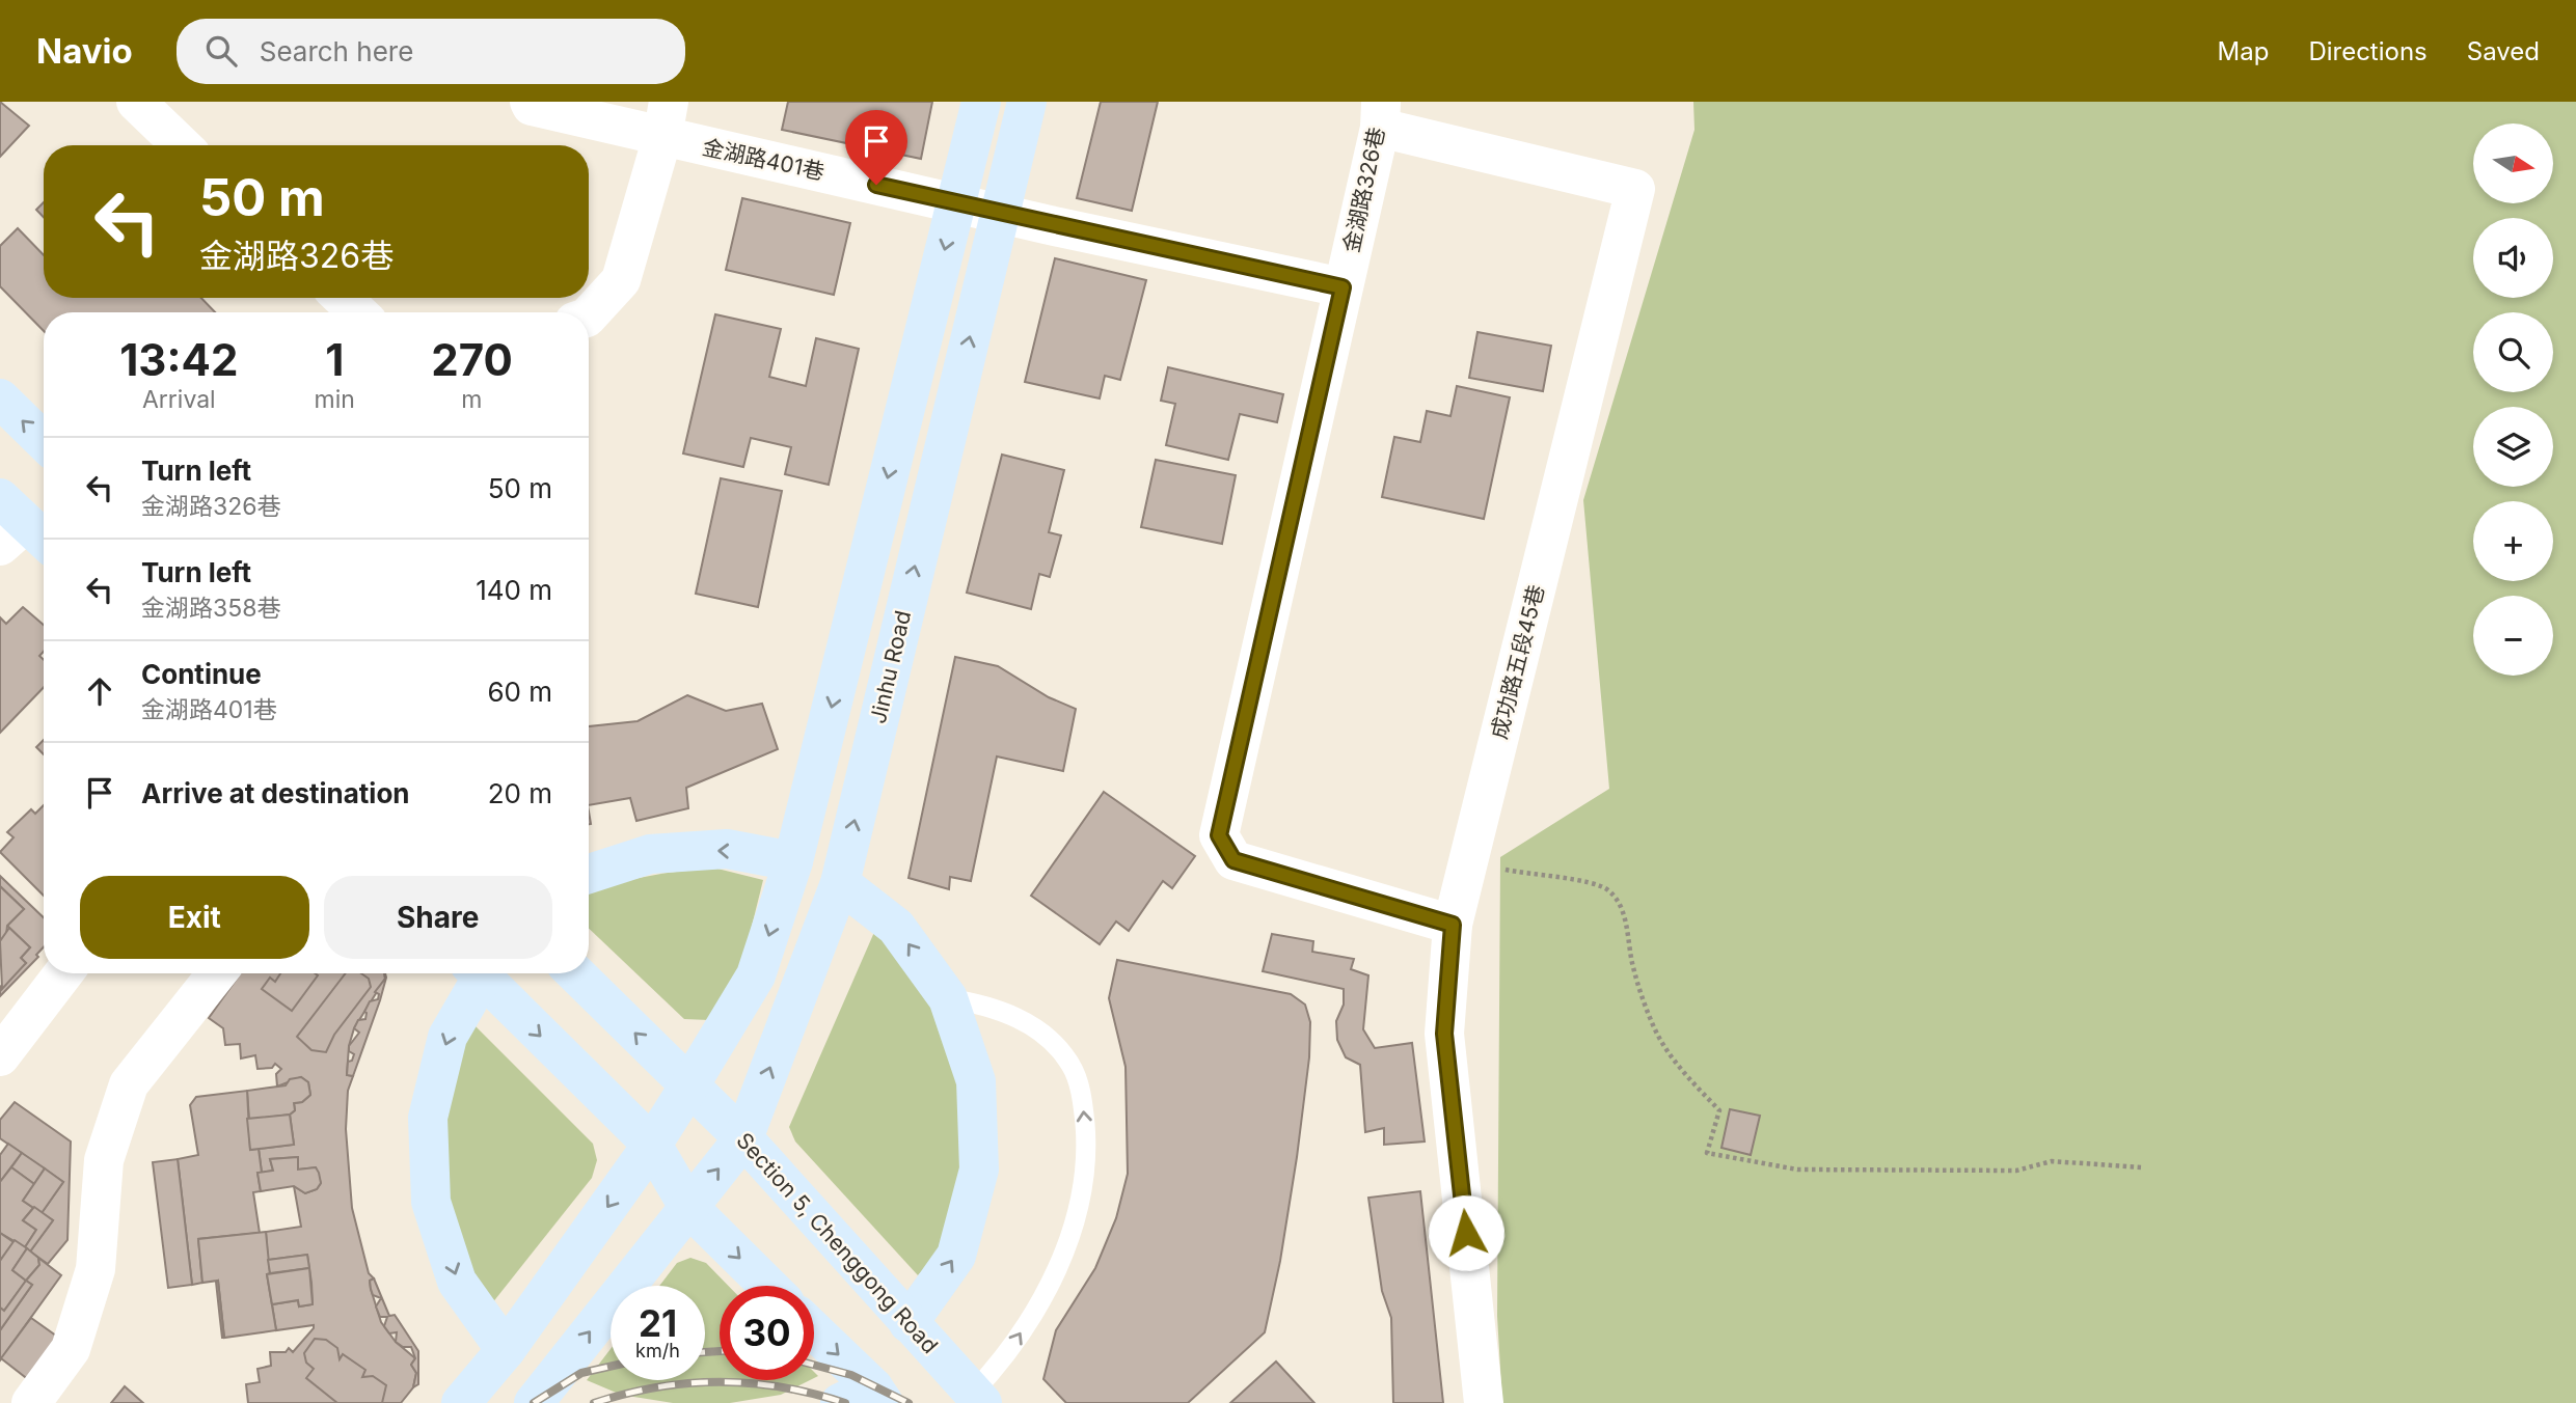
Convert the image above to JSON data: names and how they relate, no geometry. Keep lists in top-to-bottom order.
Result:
{
  "streets": {
    "main road": ["Jinhu Road", "Section 5, Chenggong Road"],
    "street": ["金湖路401巷", "金湖路326巷", "成功路五段45巷"]
  },
  "crossings": [
    ["金湖路401巷", "金湖路326巷"],
    ["金湖路401巷", "Jinhu Road"],
    ["金湖路326巷", "成功路五段45巷"],
    ["Jinhu Road", "Section 5, Chenggong Road"]
  ],
  "north": "right",
  "page": {
    "header": "Navio",
    "search": "Search here",
    "nav": ["Map", "Directions", "Saved"],
    "map_buttons": ["+", "−"],
    "turn": ["50 m", "金湖路326巷"],
    "eta": [
      "13:42",
      "Arrival",
      "1",
      "min",
      "270",
      "m"
    ],
    "list": [
      {
        "name": "Turn left",
        "note": "金湖路326巷",
        "value": "50 m"
      },
      {
        "name": "Turn left",
        "note": "金湖路358巷",
        "value": "140 m"
      },
      {
        "name": "Continue",
        "note": "金湖路401巷",
        "value": "60 m"
      },
      {
        "name": "Arrive at destination",
        "value": "20 m"
      }
    ],
    "buttons": ["Exit", "Share"],
    "speed": "21 km/h",
    "limit": "30"
  }
}
